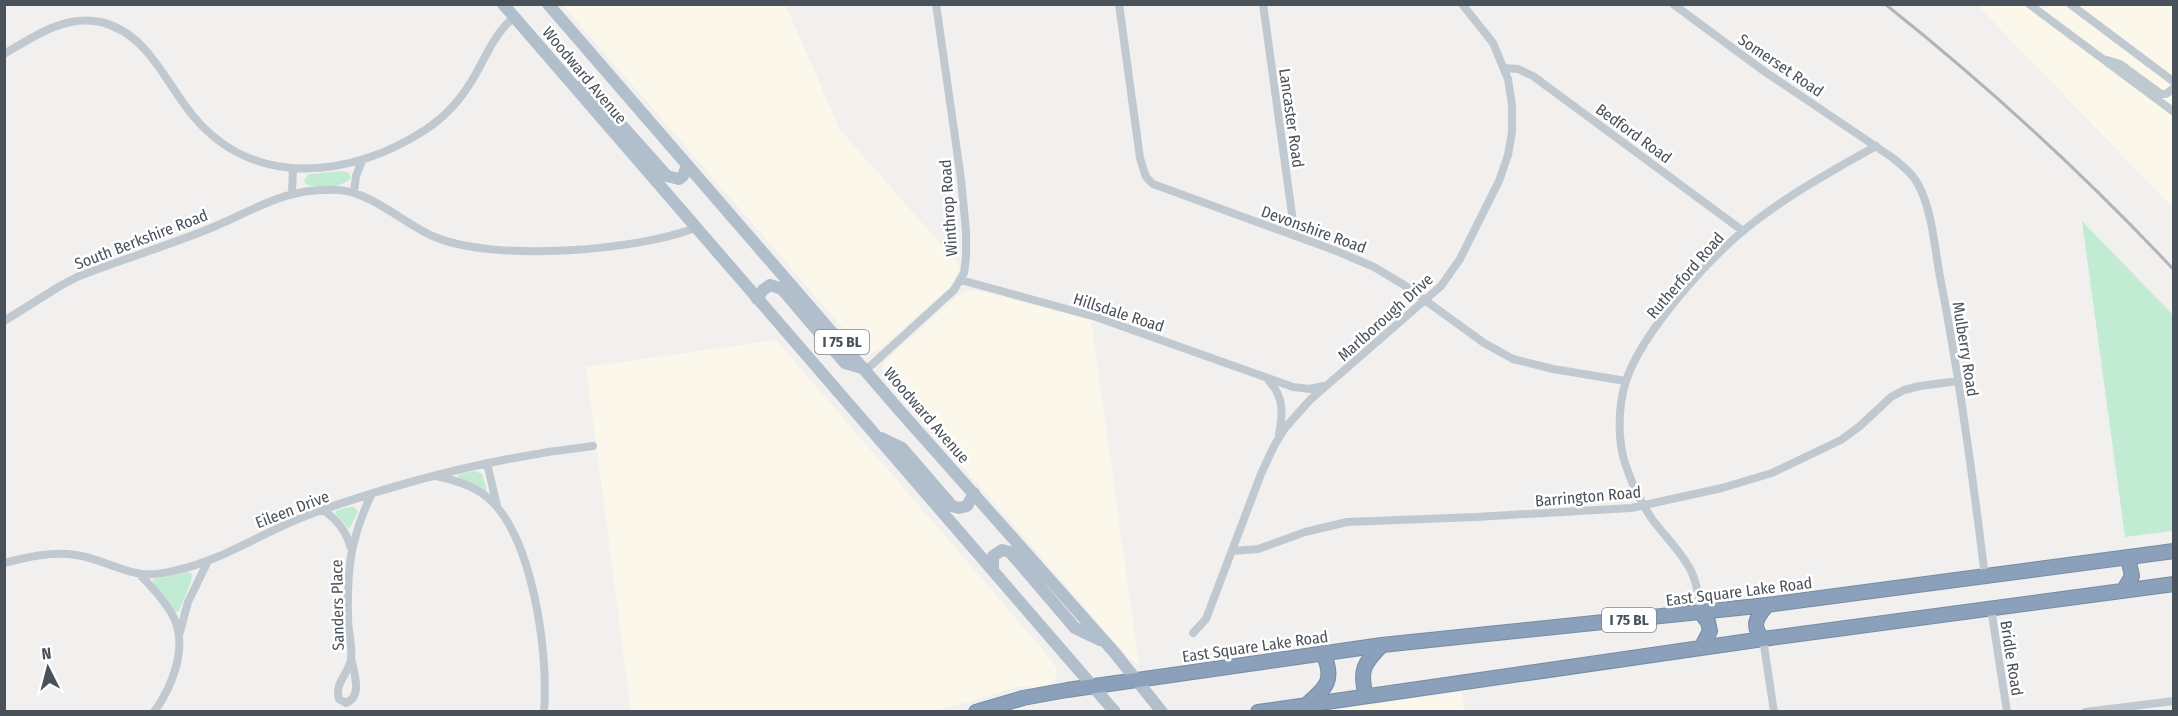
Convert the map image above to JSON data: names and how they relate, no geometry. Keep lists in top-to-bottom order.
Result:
{
  "streets": {
    "highway": ["I 75 BL", "East Square Lake Road"],
    "main road": ["Woodward Avenue"],
    "street": [
      "Somerset Road",
      "Lancaster Road",
      "Bedford Road",
      "Winthrop Road",
      "Devonshire Road",
      "South Berkshire Road",
      "Rutherford Road",
      "Hillsdale Road",
      "Marlborough Drive",
      "Mulberry Road",
      "Barrington Road",
      "Eileen Drive",
      "Sanders Place",
      "Bridle Road"
    ]
  },
  "crossings": [
    ["Somerset Road", "Rutherford Road"],
    ["Somerset Road", "Mulberry Road"],
    ["Woodward Avenue", "Winthrop Road"],
    ["Woodward Avenue", "South Berkshire Road"],
    ["Woodward Avenue", "East Square Lake Road"],
    ["Lancaster Road", "Devonshire Road"],
    ["Bedford Road", "Rutherford Road"],
    ["Bedford Road", "Marlborough Drive"],
    ["Winthrop Road", "Hillsdale Road"],
    ["Devonshire Road", "Rutherford Road"],
    ["Devonshire Road", "Marlborough Drive"],
    ["Rutherford Road", "Mulberry Road"],
    ["Rutherford Road", "Barrington Road"],
    ["Rutherford Road", "East Square Lake Road"],
    ["Hillsdale Road", "Marlborough Drive"],
    ["Marlborough Drive", "Barrington Road"],
    ["I 75 BL", "Bridle Road"],
    ["Mulberry Road", "Barrington Road"],
    ["Mulberry Road", "East Square Lake Road"],
    ["Eileen Drive", "Sanders Place"]
  ],
  "north": "top"
}
